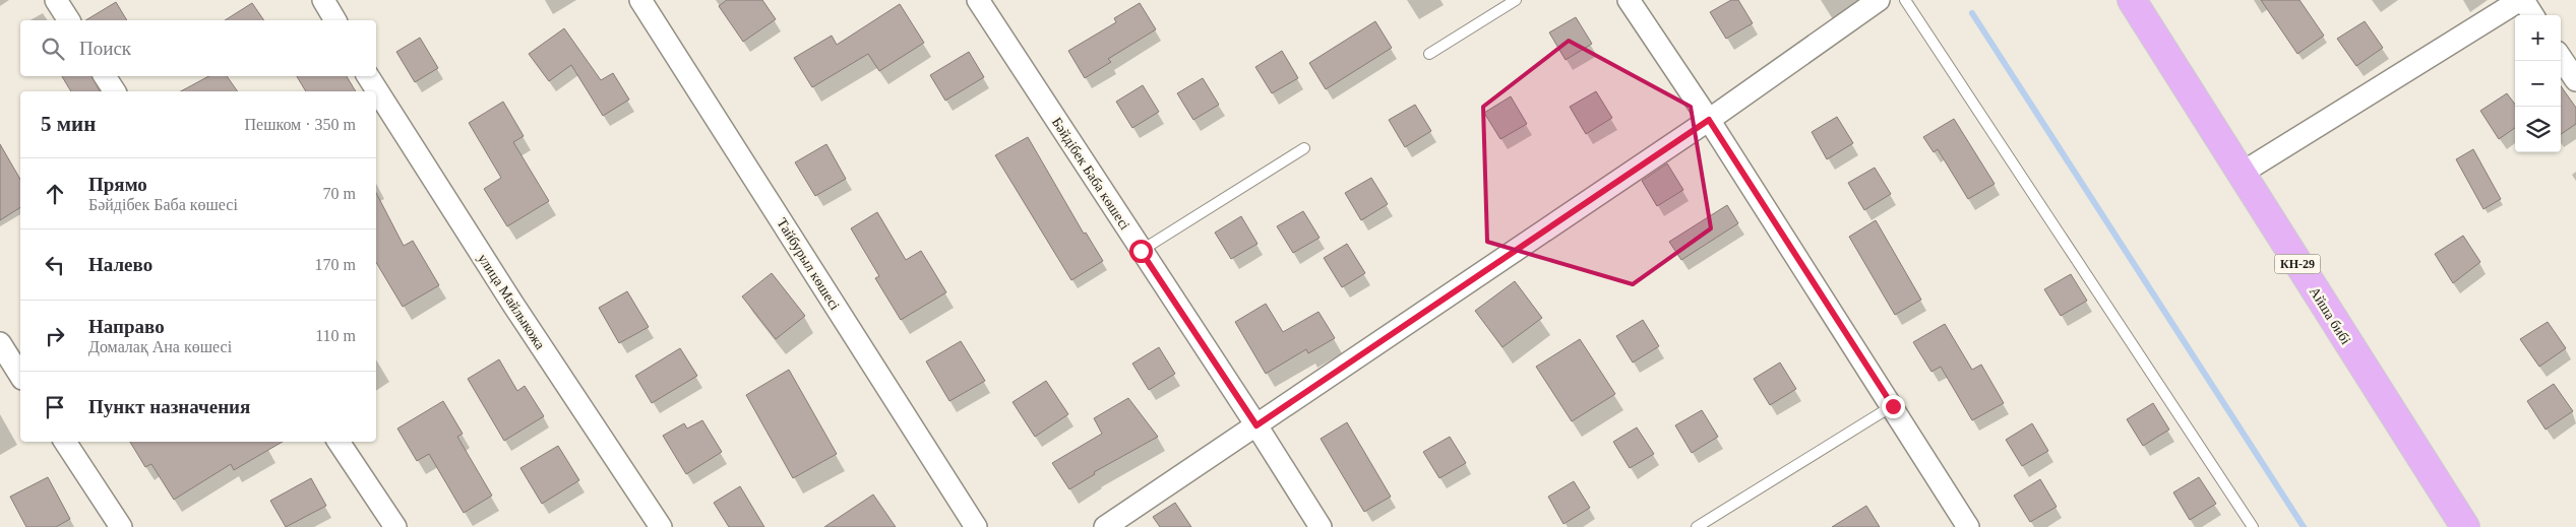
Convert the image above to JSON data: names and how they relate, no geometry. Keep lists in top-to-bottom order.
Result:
{
  "streets": {
    "main road": ["КН-29", "Айша бибі"],
    "street": ["Бәйдібек Баба көшесі", "Тайбурыл көшесі", "улица Майлыкожа"]
  },
  "page": {
    "map_buttons": ["+", "−"],
    "search": "Поиск",
    "heading": ["5 мин", "Пешком · 350 m"],
    "list": [
      ["Прямо", "Бәйдібек Баба көшесі", "70 m"],
      ["Налево", "170 m"],
      ["Направо", "Домалақ Ана көшесі", "110 m"],
      "Пункт назначения"
    ]
  }
}
